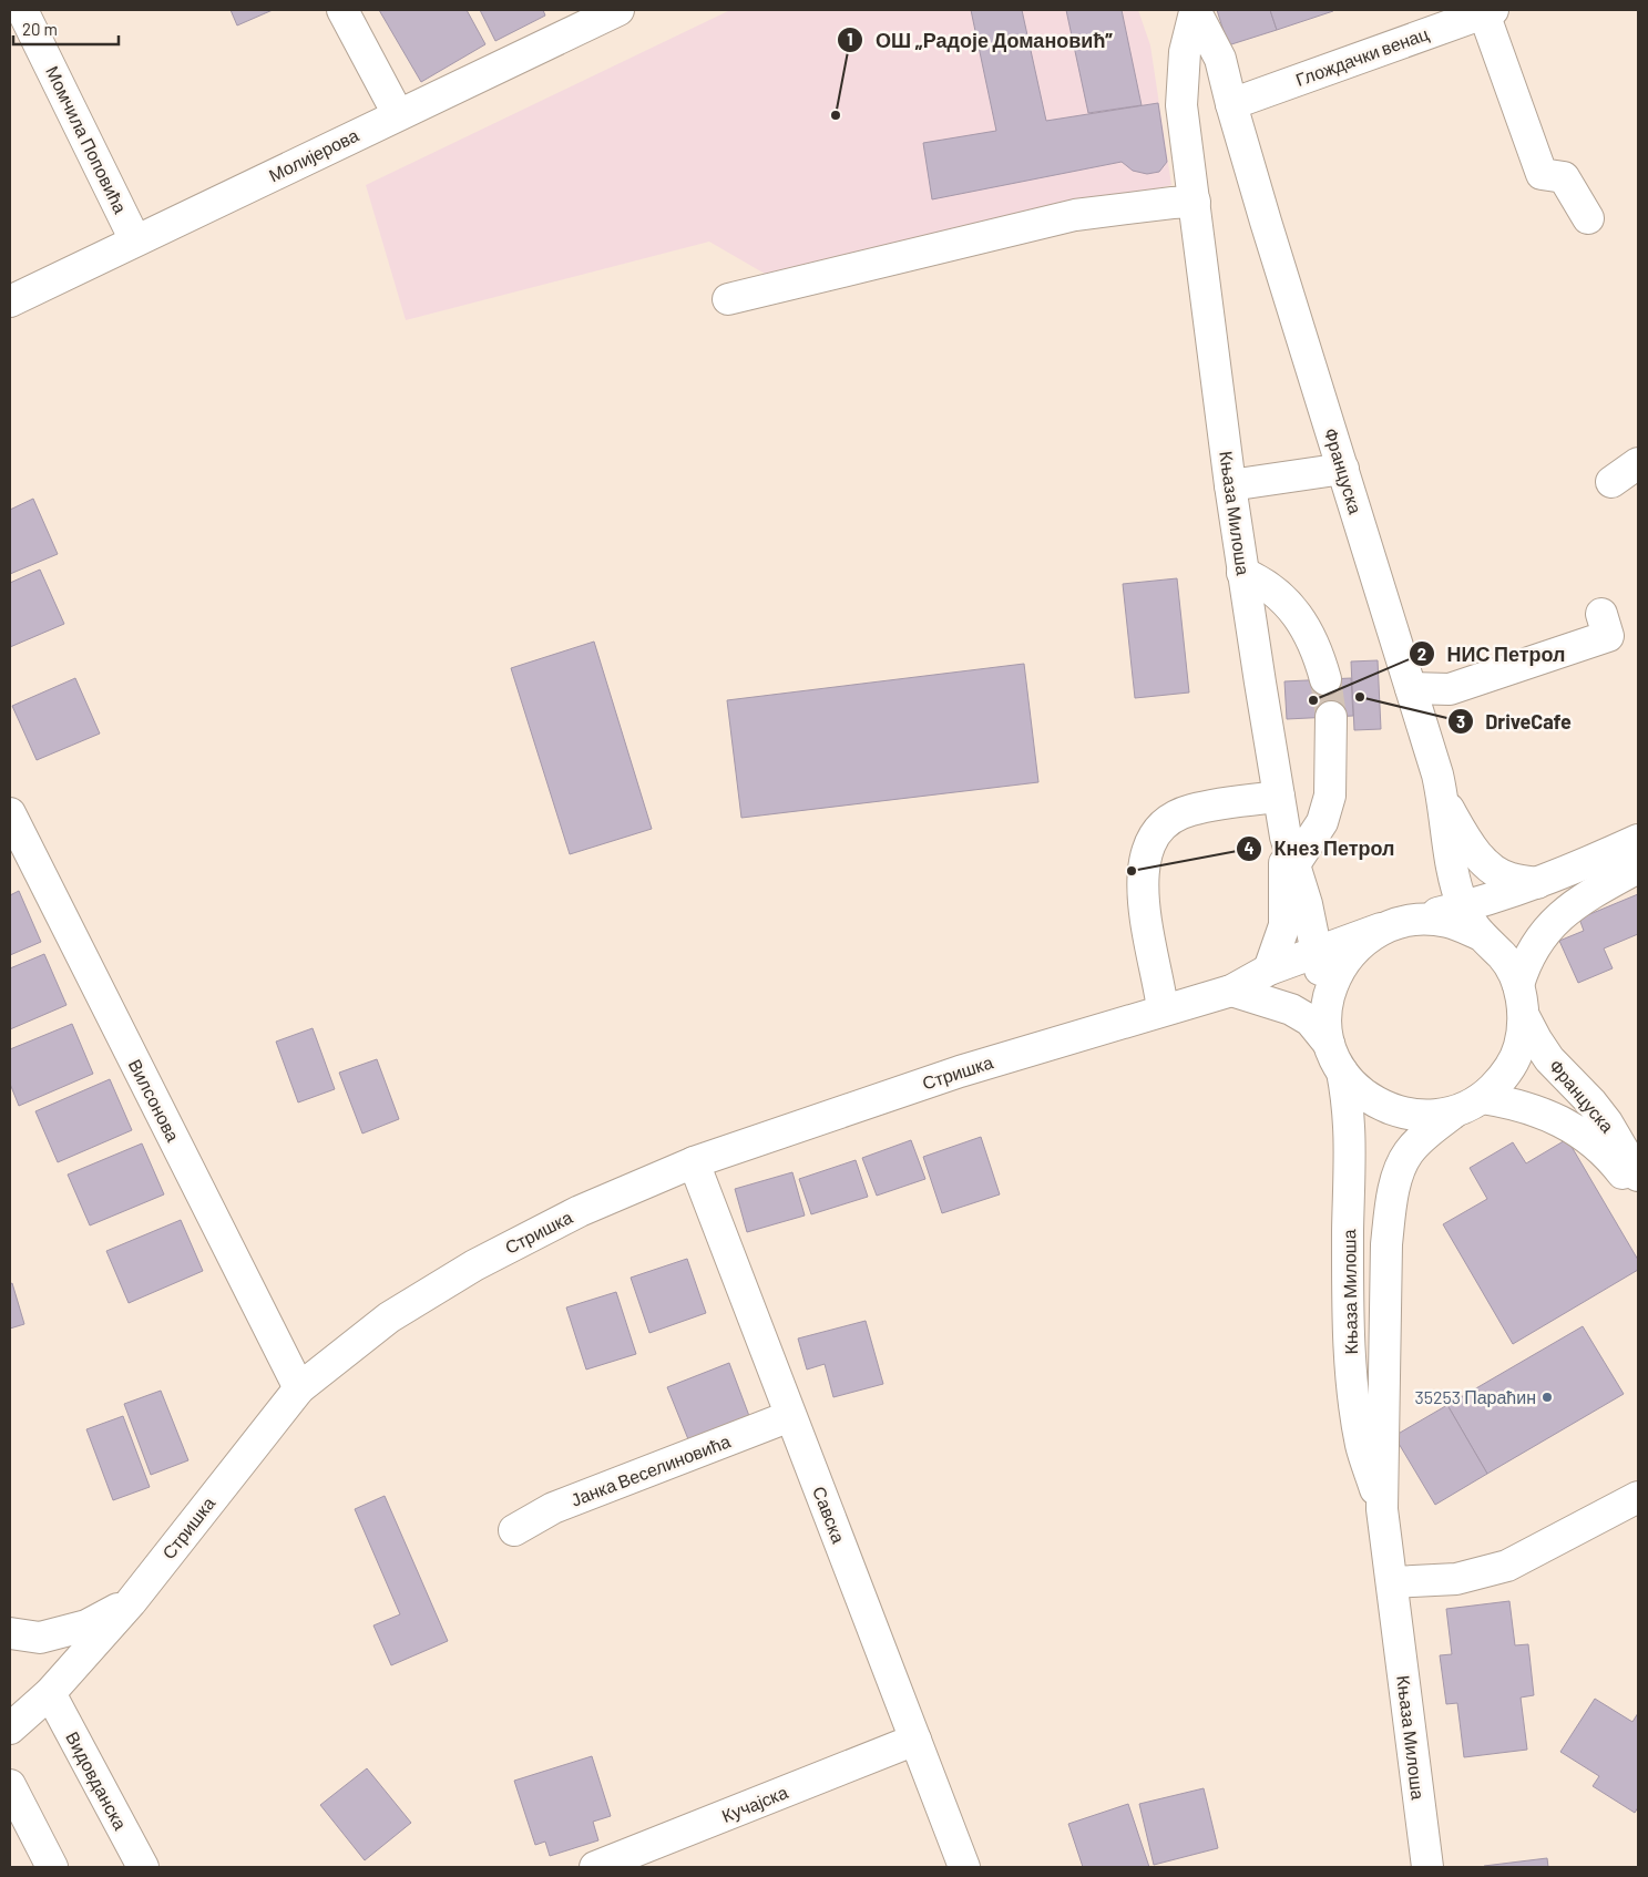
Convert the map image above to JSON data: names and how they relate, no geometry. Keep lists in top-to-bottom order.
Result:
{
  "streets": {
    "main road": [
      "Глождачки венац",
      "Момчила Поповића",
      "Молијерова",
      "Француска",
      "Књаза Милоша",
      "Стришка",
      "Вилсонова",
      "Јанка Веселиновића",
      "Савска",
      "Видовданска",
      "Кучајска"
    ]
  },
  "crossings": [
    ["Глождачки венац", "Француска"],
    ["Момчила Поповића", "Молијерова"],
    ["Француска", "Књаза Милоша"],
    ["Француска", "Стришка"],
    ["Књаза Милоша", "Стришка"],
    ["Стришка", "Вилсонова"],
    ["Стришка", "Савска"],
    ["Стришка", "Видовданска"],
    ["Јанка Веселиновића", "Савска"],
    ["Савска", "Кучајска"]
  ],
  "places": [
    "ОШ „Радоје Домановић”",
    "DriveCafe",
    "НИС Петрол",
    "Кнез Петрол",
    "35253 Параћин"
  ],
  "scale_bar": "20 m"
}
